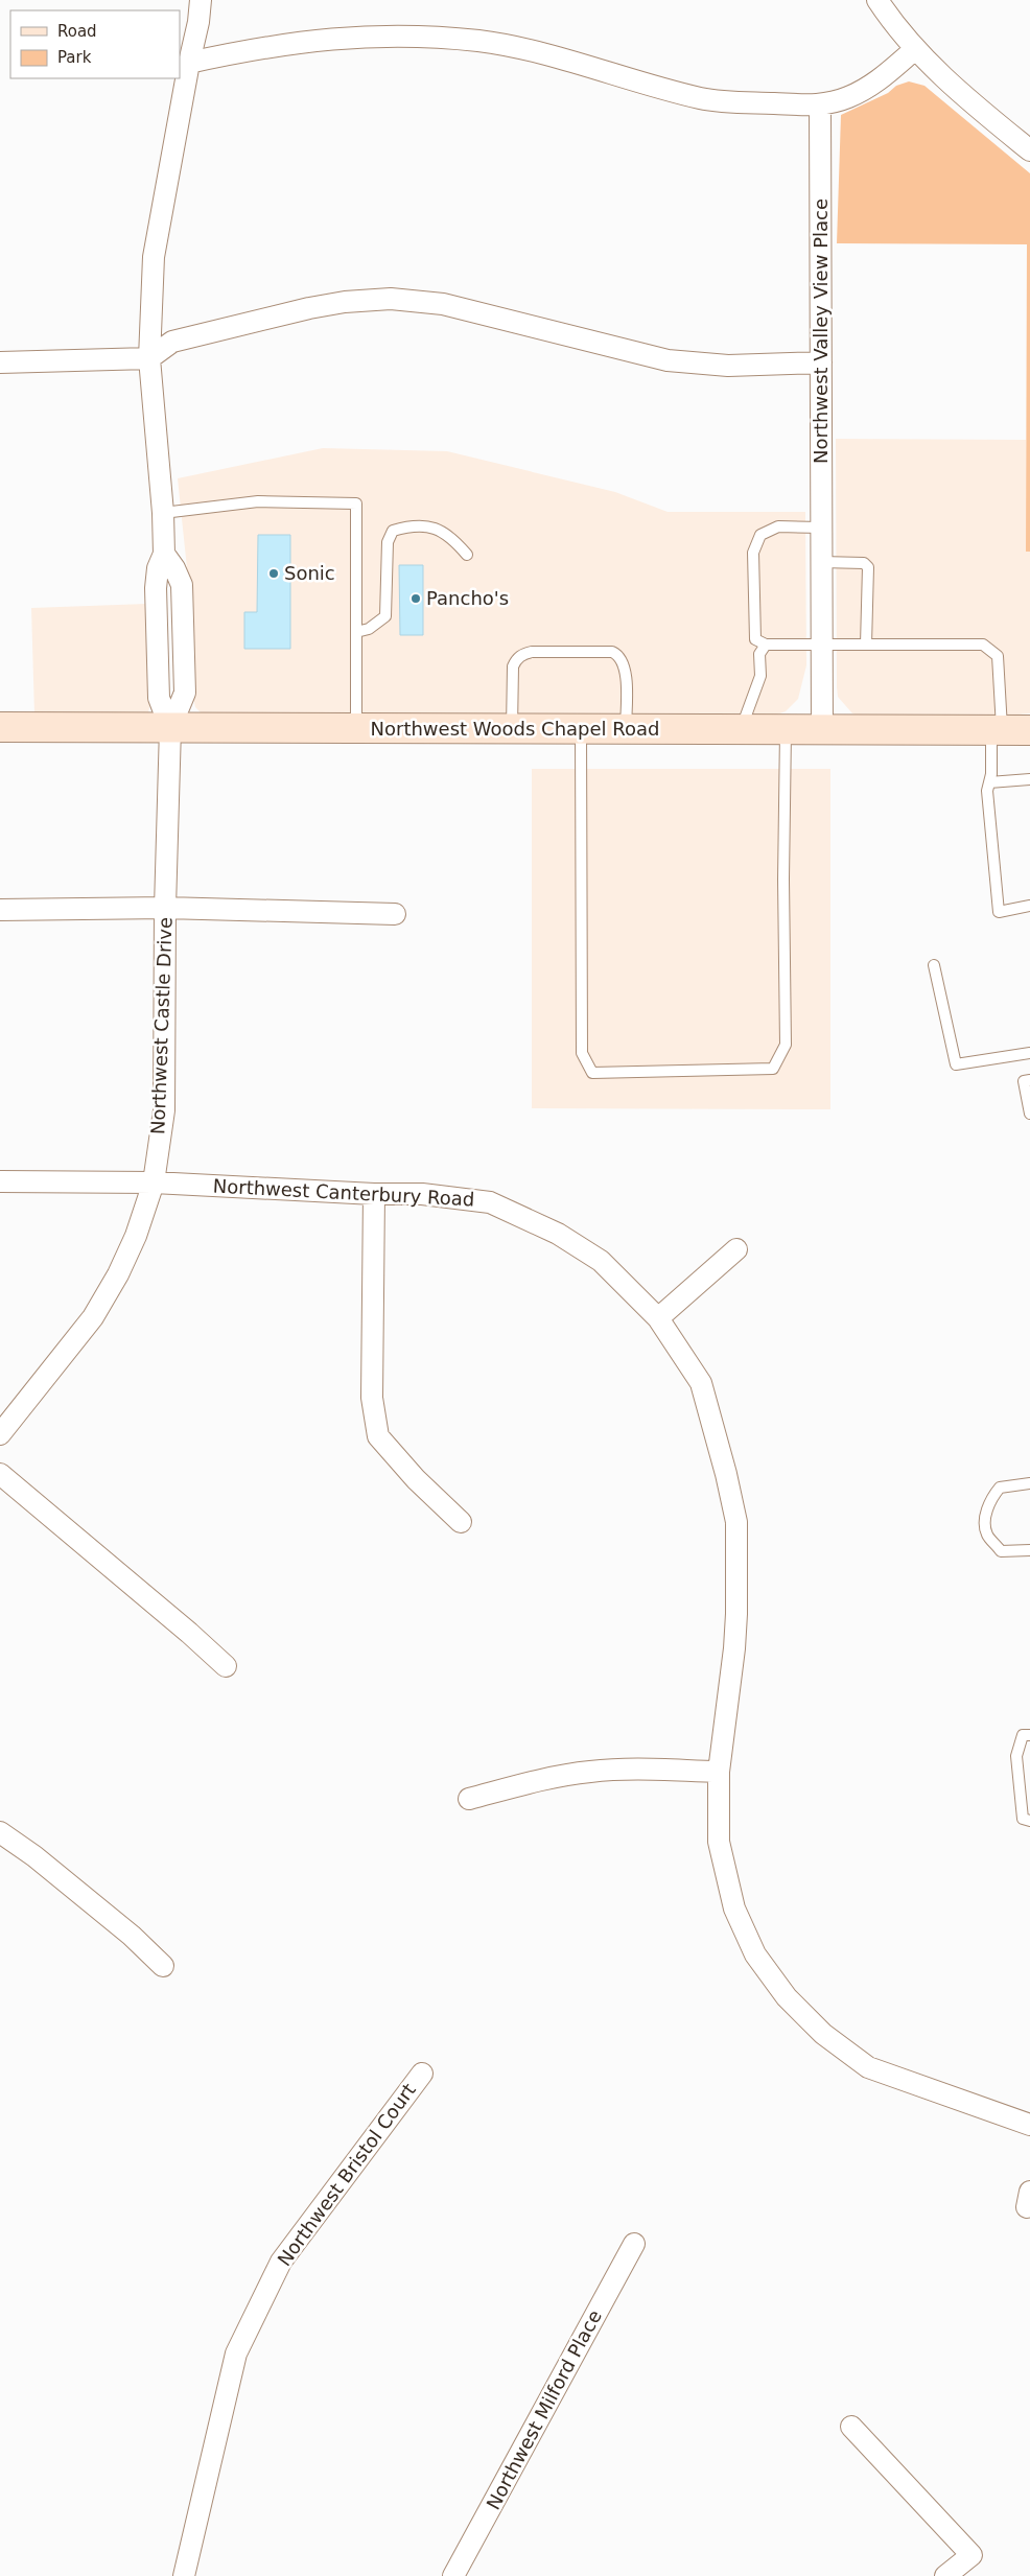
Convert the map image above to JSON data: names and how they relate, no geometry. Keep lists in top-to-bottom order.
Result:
{
  "streets": {
    "main road": ["Northwest Woods Chapel Road"],
    "street": [
      "Northwest Valley View Place",
      "Northwest Castle Drive",
      "Northwest Canterbury Road",
      "Northwest Bristol Court",
      "Northwest Milford Place"
    ]
  },
  "crossings": [
    ["Northwest Valley View Place", "Northwest Woods Chapel Road"],
    ["Northwest Woods Chapel Road", "Northwest Castle Drive"],
    ["Northwest Castle Drive", "Northwest Canterbury Road"]
  ],
  "places": ["Sonic", "Pancho's"],
  "legend": ["Road", "Park"]
}
